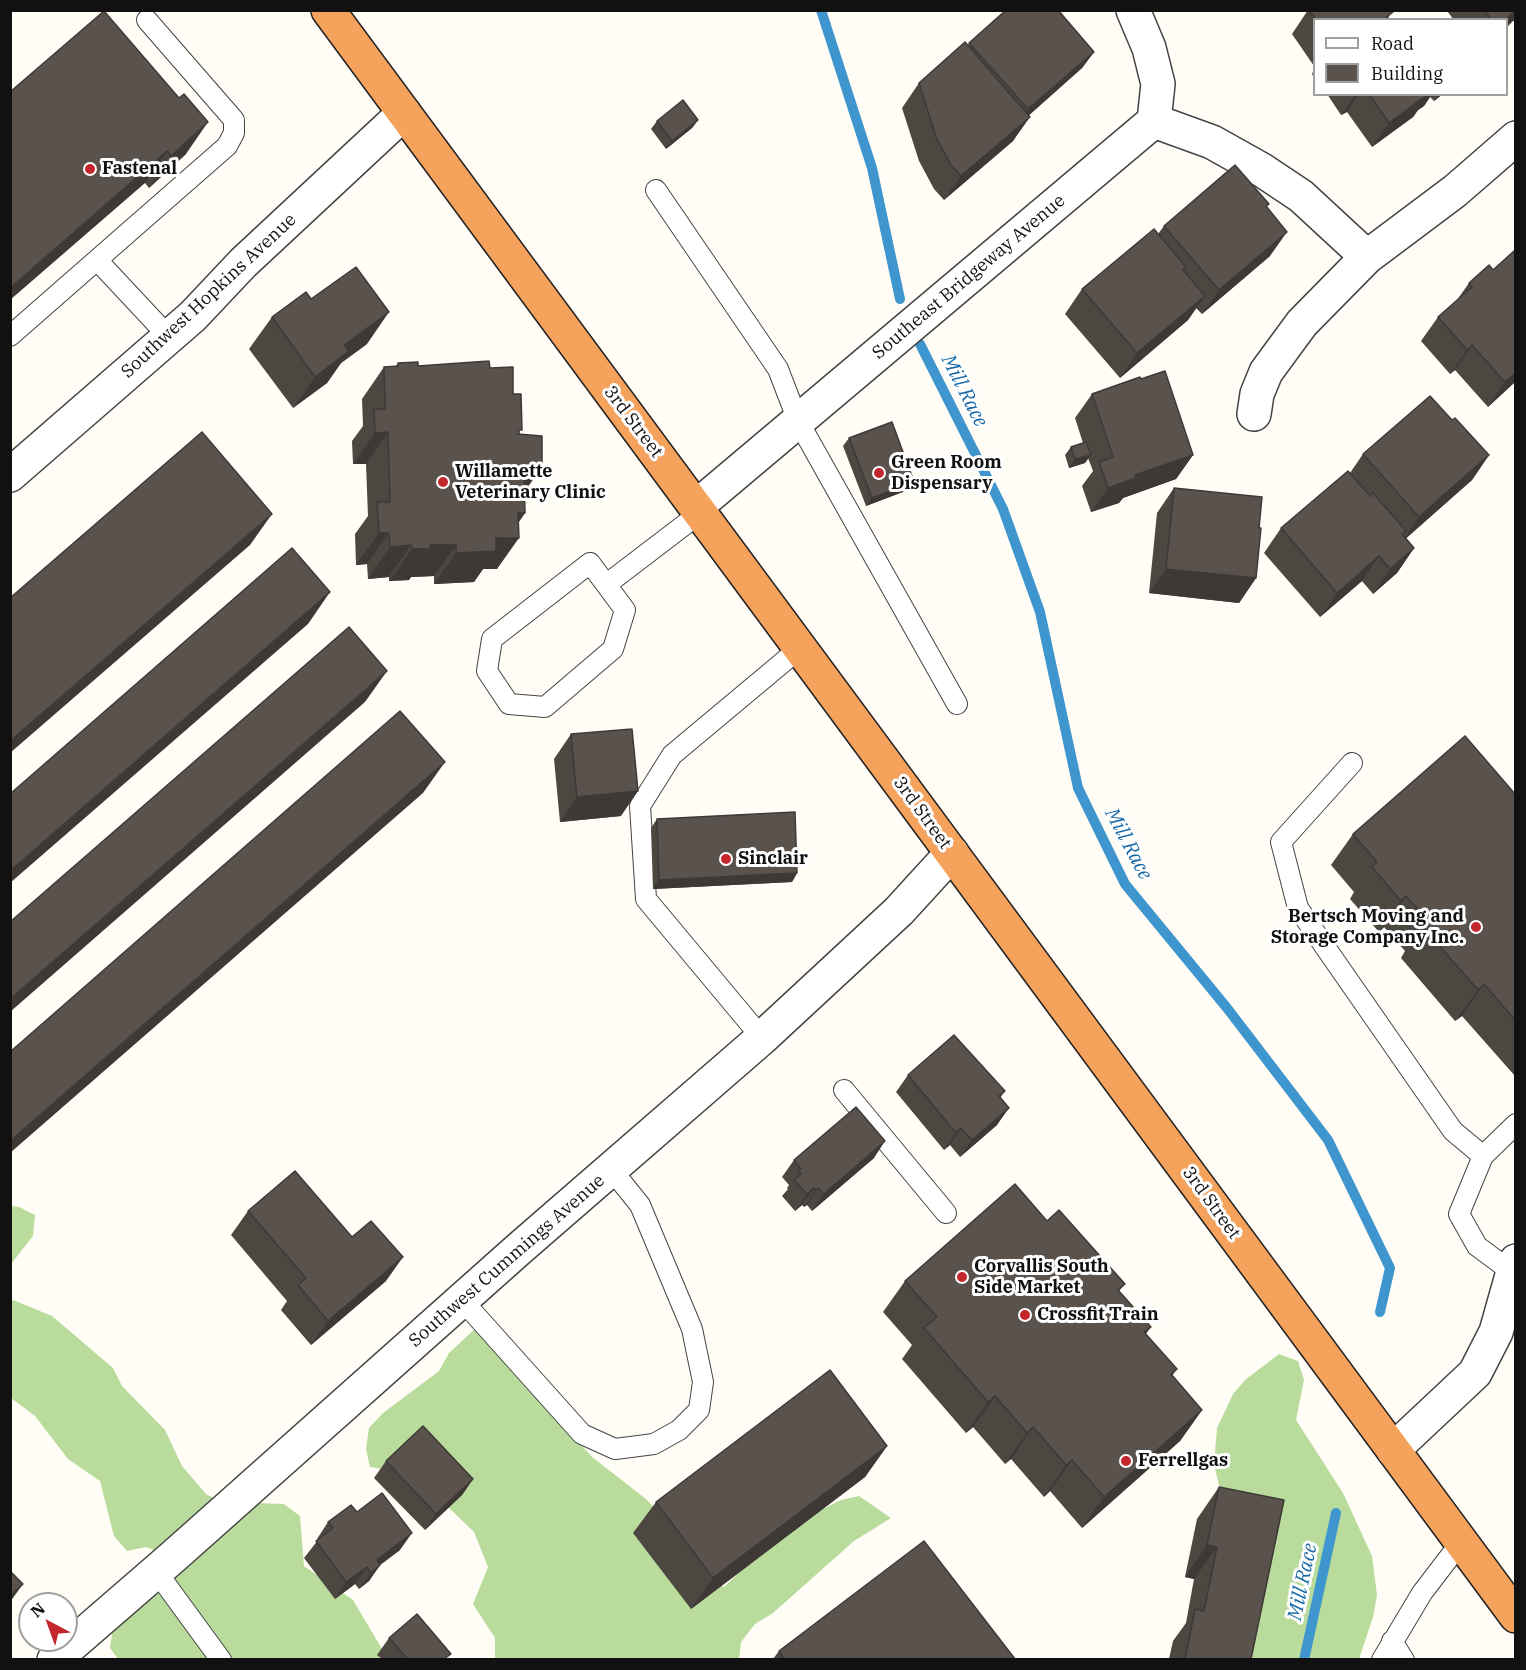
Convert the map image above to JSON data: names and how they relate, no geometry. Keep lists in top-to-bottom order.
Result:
{
  "streets": {
    "highway": ["3rd Street"],
    "street": ["Southeast Bridgeway Avenue", "Southwest Hopkins Avenue", "Southwest Cummings Avenue"]
  },
  "crossings": [
    ["Southeast Bridgeway Avenue", "3rd Street"],
    ["Southwest Hopkins Avenue", "3rd Street"],
    ["3rd Street", "Southwest Cummings Avenue"]
  ],
  "water": ["Mill Race"],
  "places": [
    "Fastenal",
    "Green Room Dispensary",
    "Willamette Veterinary Clinic",
    "Sinclair",
    "Bertsch Moving and Storage Company Inc.",
    "Corvallis South Side Market",
    "Crossfit Train",
    "Ferrellgas"
  ],
  "legend": ["Road", "Building"],
  "north": "top left"
}
